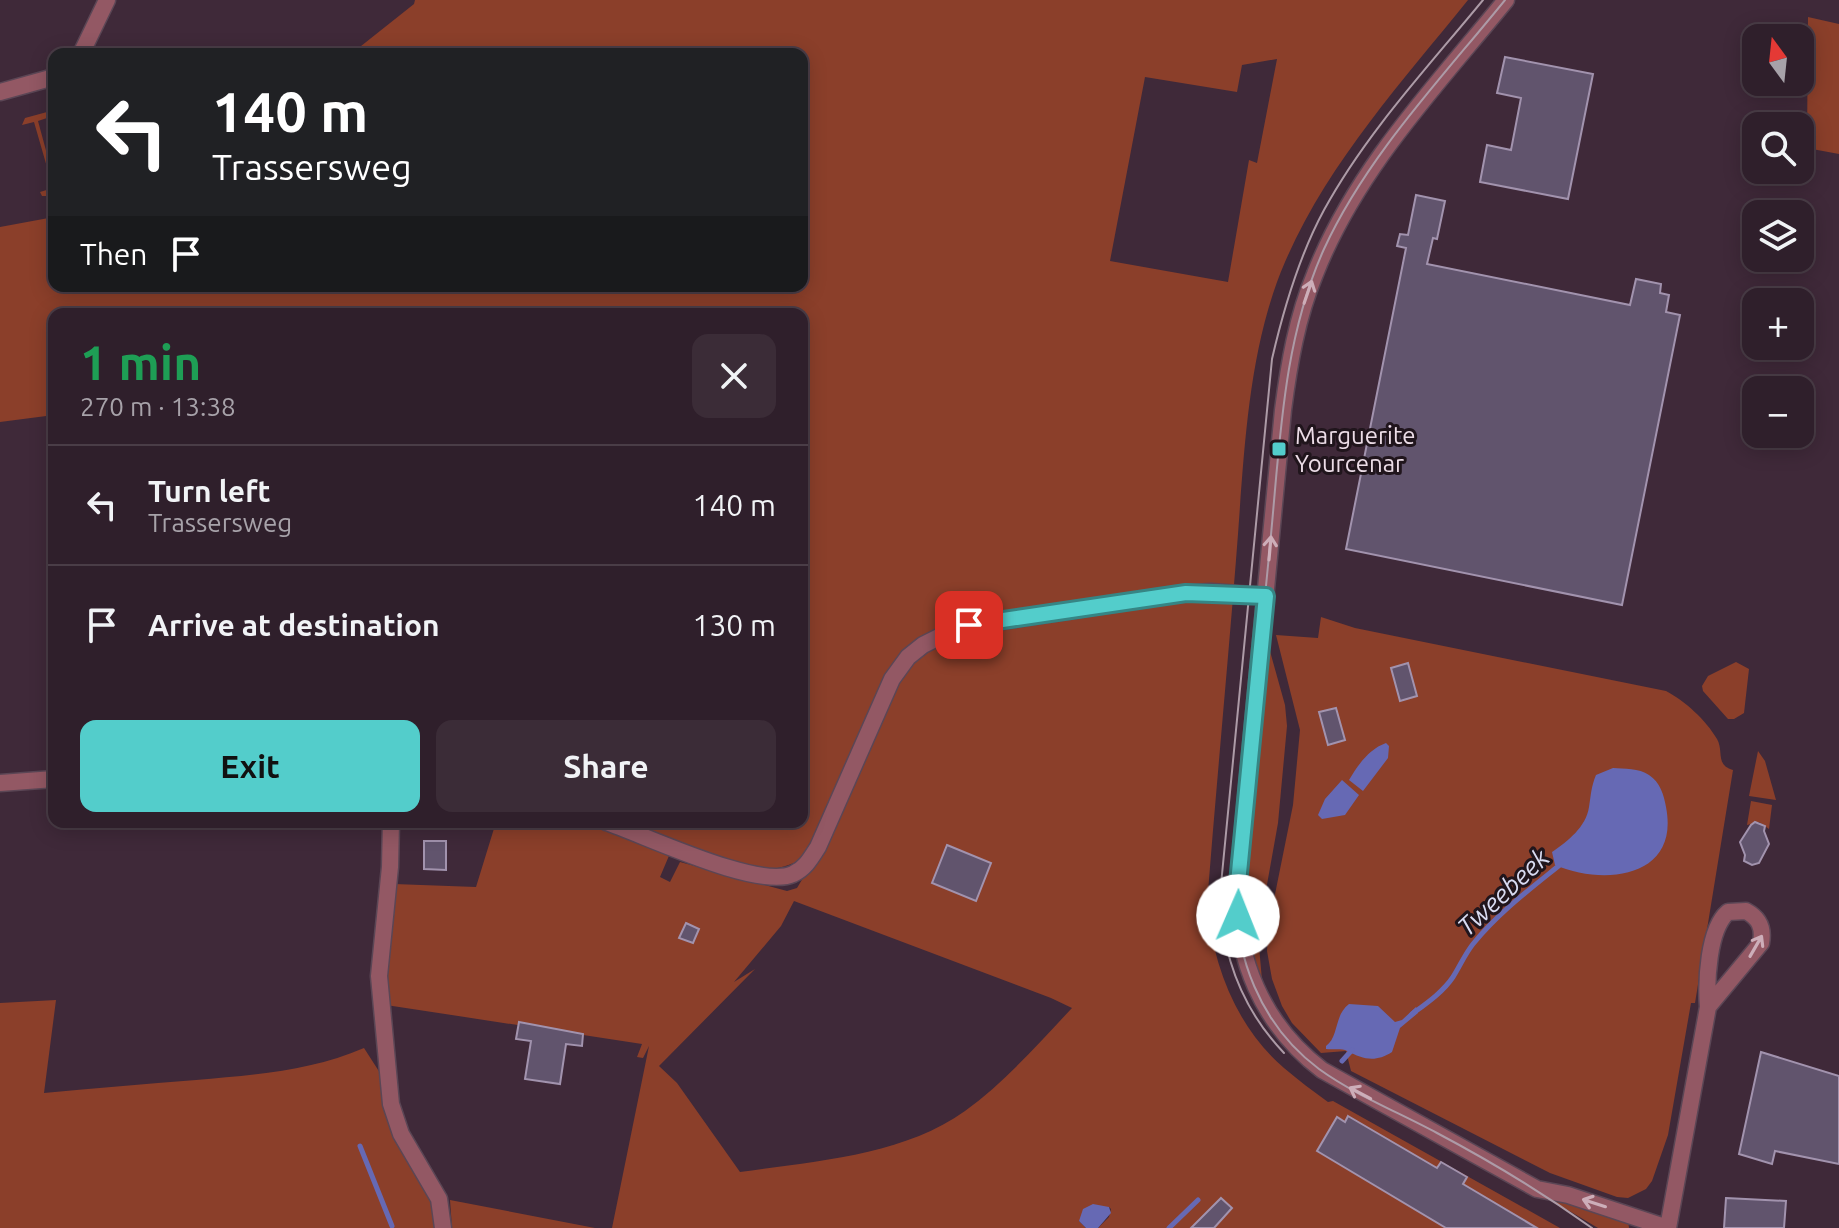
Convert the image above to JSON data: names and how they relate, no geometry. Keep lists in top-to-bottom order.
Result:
{
  "water": ["Tweebeek"],
  "places": {
    "transit": ["Marguerite Yourcenar"]
  },
  "north": "top",
  "page": {
    "map_buttons": ["+", "−"],
    "turn": ["140 m", "Trassersweg"],
    "then": "Then",
    "heading": ["1 min", "270 m · 13:38"],
    "list": [
      {
        "name": "Turn left",
        "note": "Trassersweg",
        "value": "140 m"
      },
      {
        "name": "Arrive at destination",
        "value": "130 m"
      }
    ],
    "buttons": ["Exit", "Share"]
  }
}
